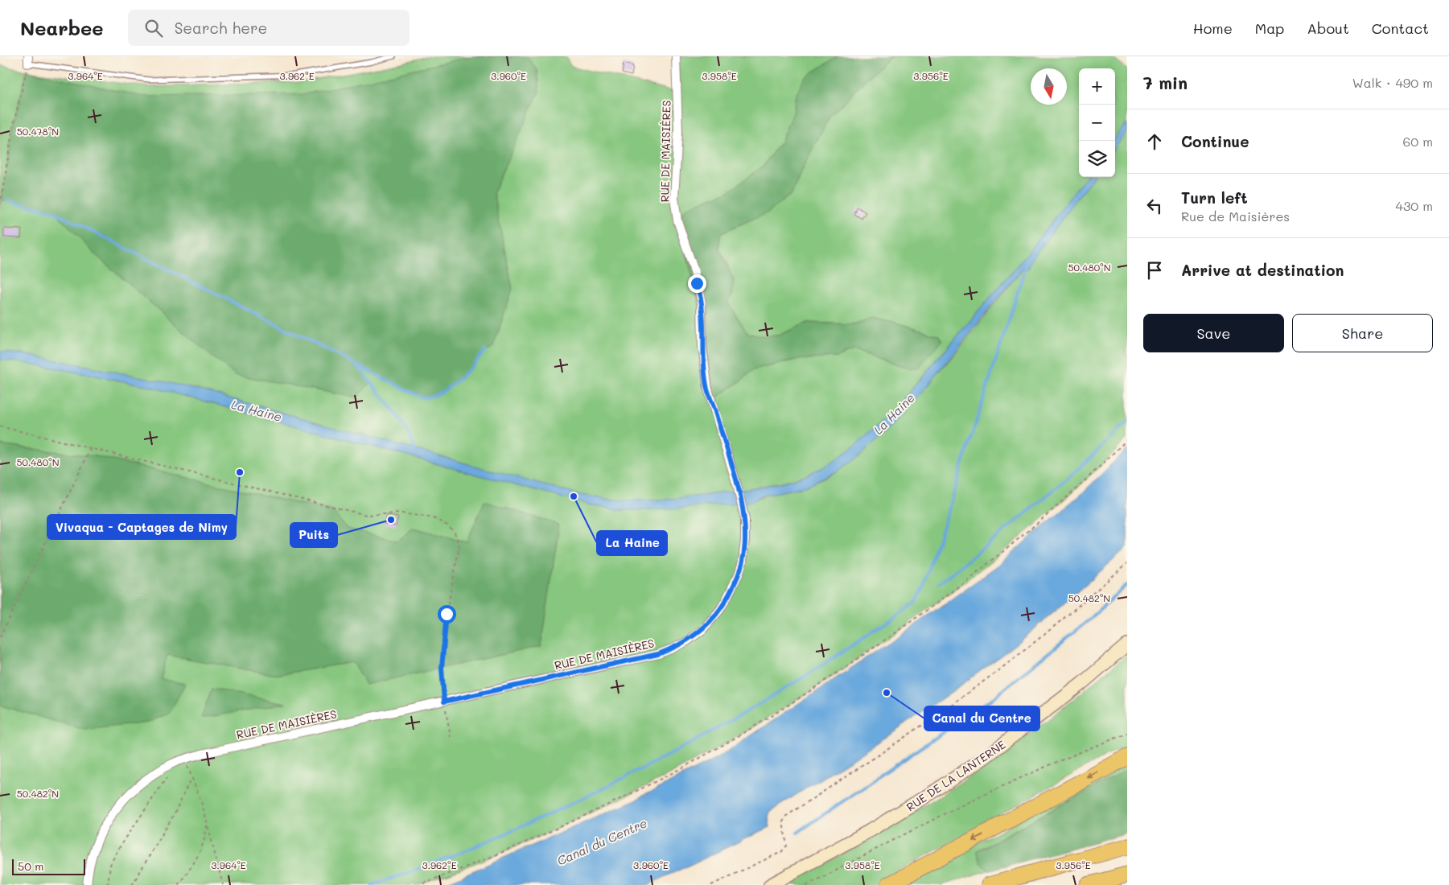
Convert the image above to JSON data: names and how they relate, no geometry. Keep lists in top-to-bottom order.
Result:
{
  "streets": {
    "main road": ["RUE DE LA LANTERNE"],
    "street": ["RUE DE MAISIÈRES"]
  },
  "water": ["La Haine", "Canal du Centre"],
  "places": [
    "Vivaqua - Captages de Nimy",
    "La Haine",
    "Puits",
    "Canal du Centre"
  ],
  "scale_bar": "50 m",
  "north": "bottom",
  "page": {
    "header": "Nearbee",
    "search": "Search here",
    "nav": [
      "Home",
      "Map",
      "About",
      "Contact"
    ],
    "heading": ["7 min", "Walk · 490 m"],
    "map_buttons": ["+", "−"],
    "list": [
      ["Continue", "60 m"],
      ["Turn left", "Rue de Maisières", "430 m"],
      "Arrive at destination"
    ],
    "buttons": ["Save", "Share"],
    "scale": "50 m"
  },
  "coordinates": [
    "3.964°E",
    "3.962°E",
    "3.960°E",
    "3.958°E",
    "3.956°E",
    "50.478°N",
    "50.480°N",
    "50.482°N"
  ]
}
